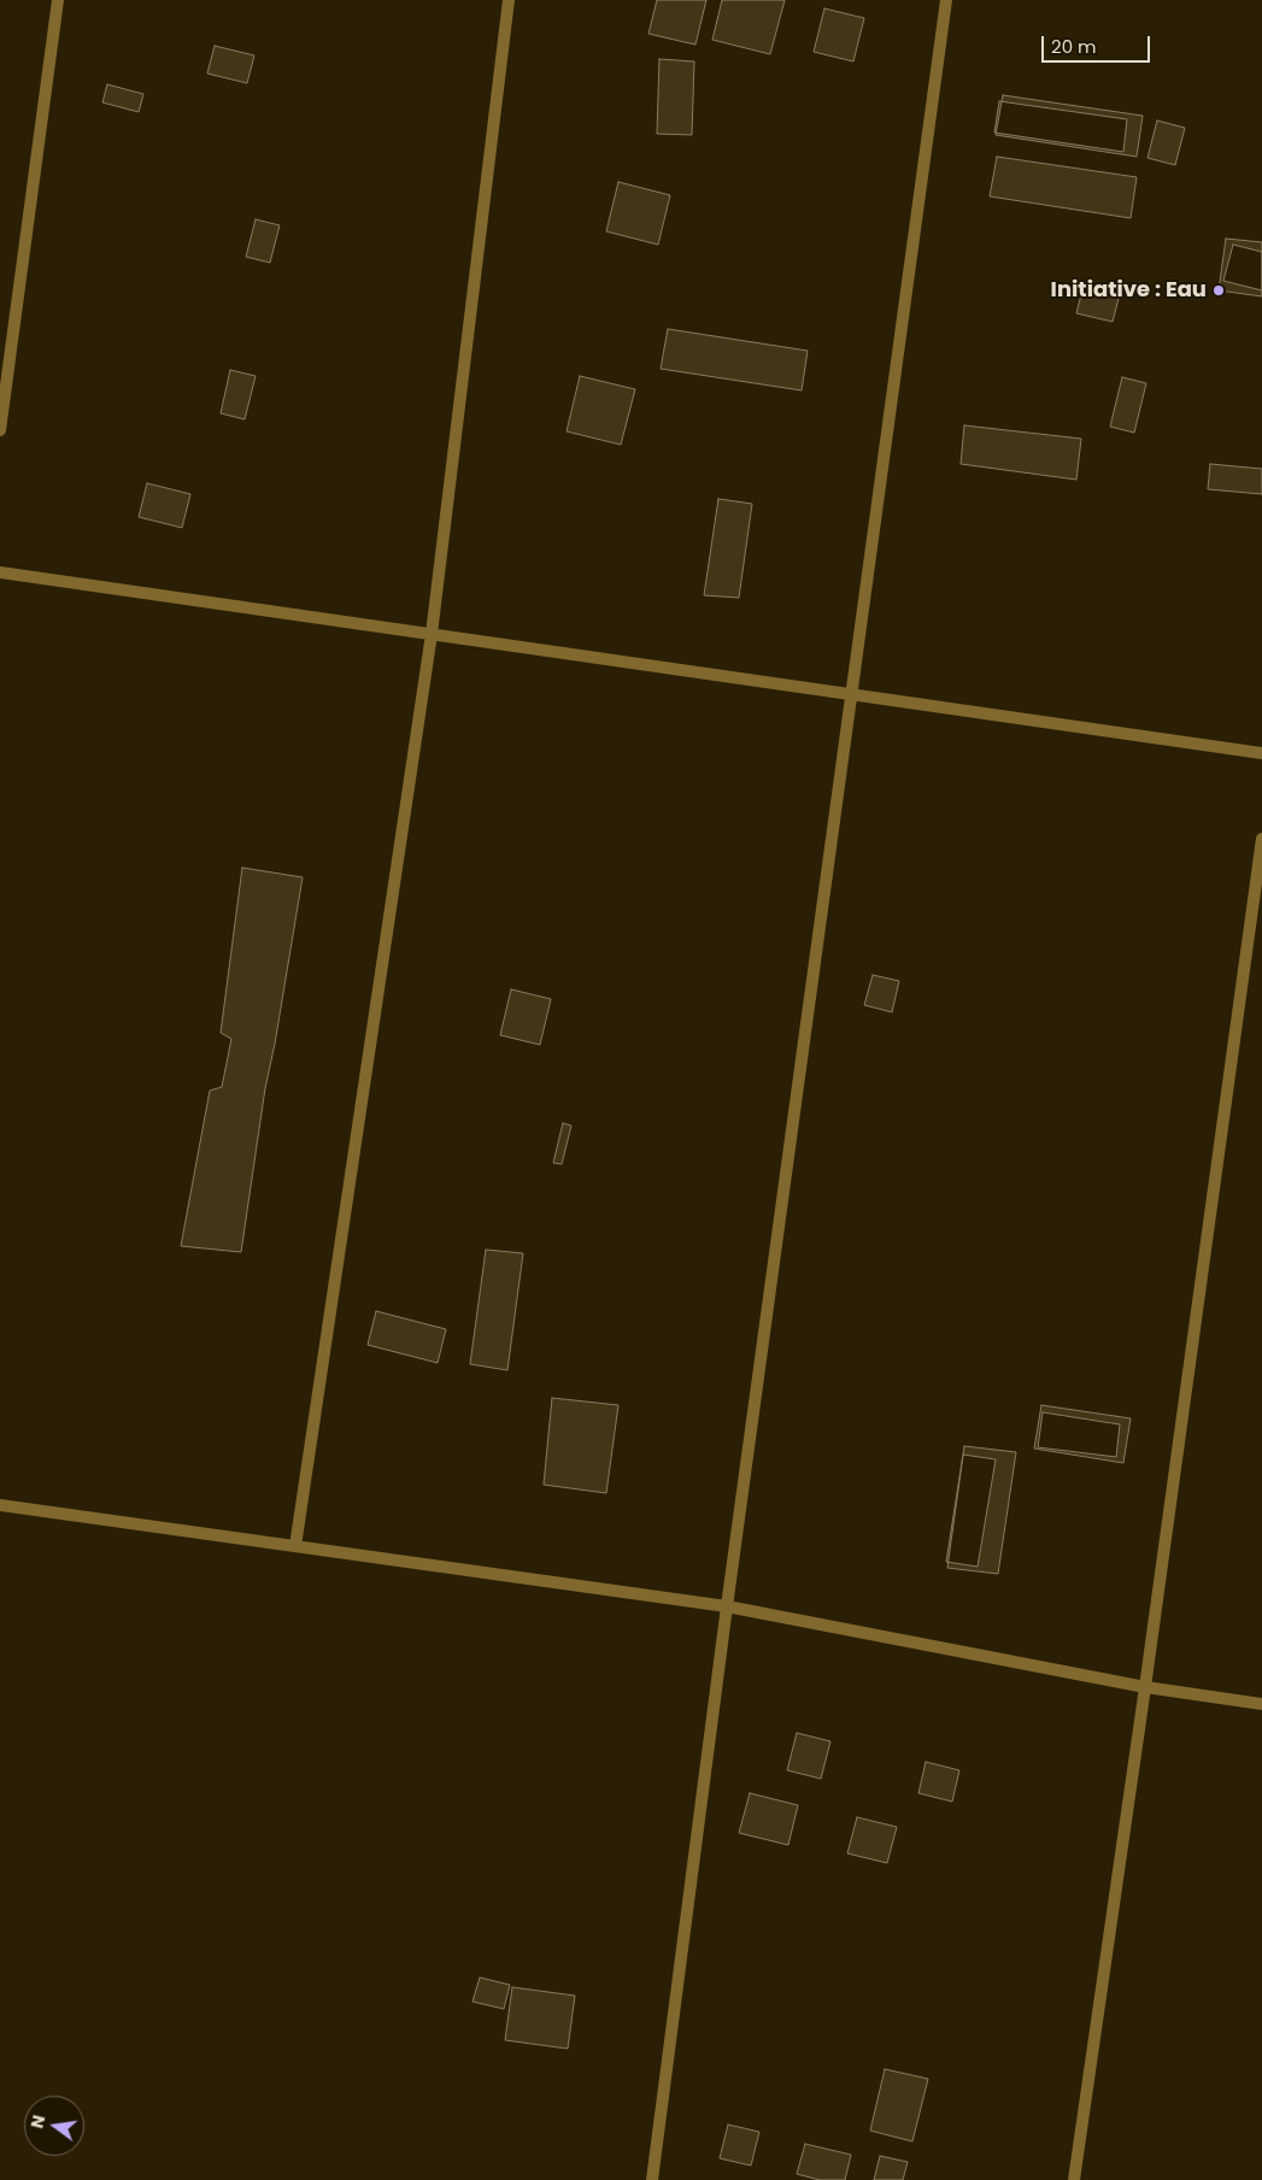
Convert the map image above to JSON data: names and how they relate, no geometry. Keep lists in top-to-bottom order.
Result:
{
  "places": ["Initiative : Eau"],
  "scale_bar": "20 m",
  "north": "left"
}
